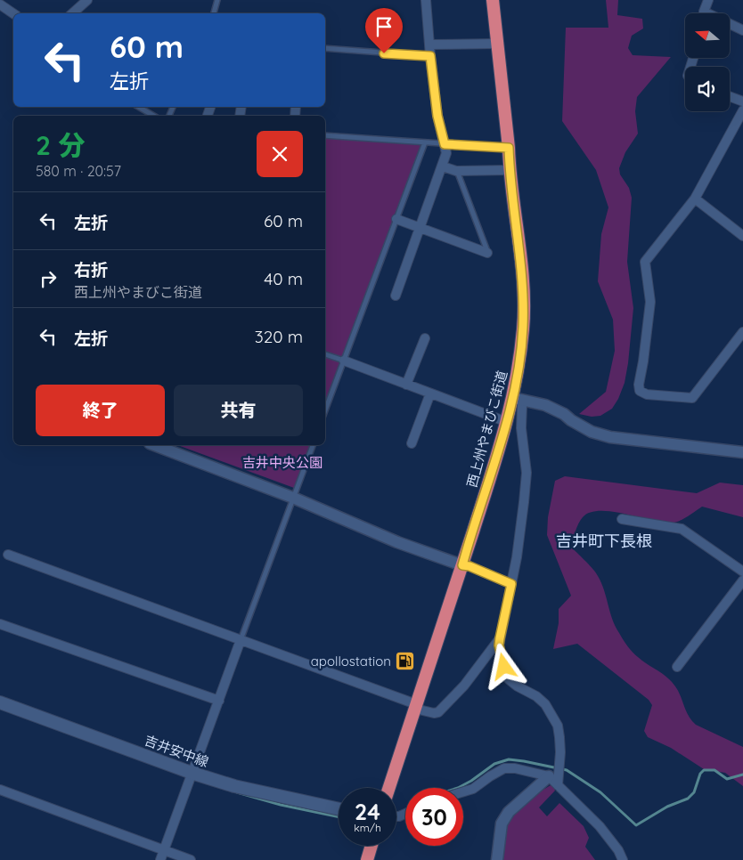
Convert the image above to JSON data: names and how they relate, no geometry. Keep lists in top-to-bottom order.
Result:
{
  "streets": {
    "highway": ["西上州やまびこ街道"],
    "main road": ["吉井安中線"]
  },
  "districts": ["吉井町下長根"],
  "parks": ["吉井中央公園"],
  "places": {
    "fuel station": ["apollostation"]
  },
  "north": "left",
  "page": {
    "turn": ["60 m", "左折"],
    "heading": ["2 分", "580 m · 20:57"],
    "list": [
      {
        "name": "左折",
        "value": "60 m"
      },
      {
        "name": "右折",
        "note": "西上州やまびこ街道",
        "value": "40 m"
      },
      {
        "name": "左折",
        "value": "320 m"
      }
    ],
    "buttons": ["終了", "共有"],
    "speed": "24 km/h",
    "limit": "30"
  }
}
